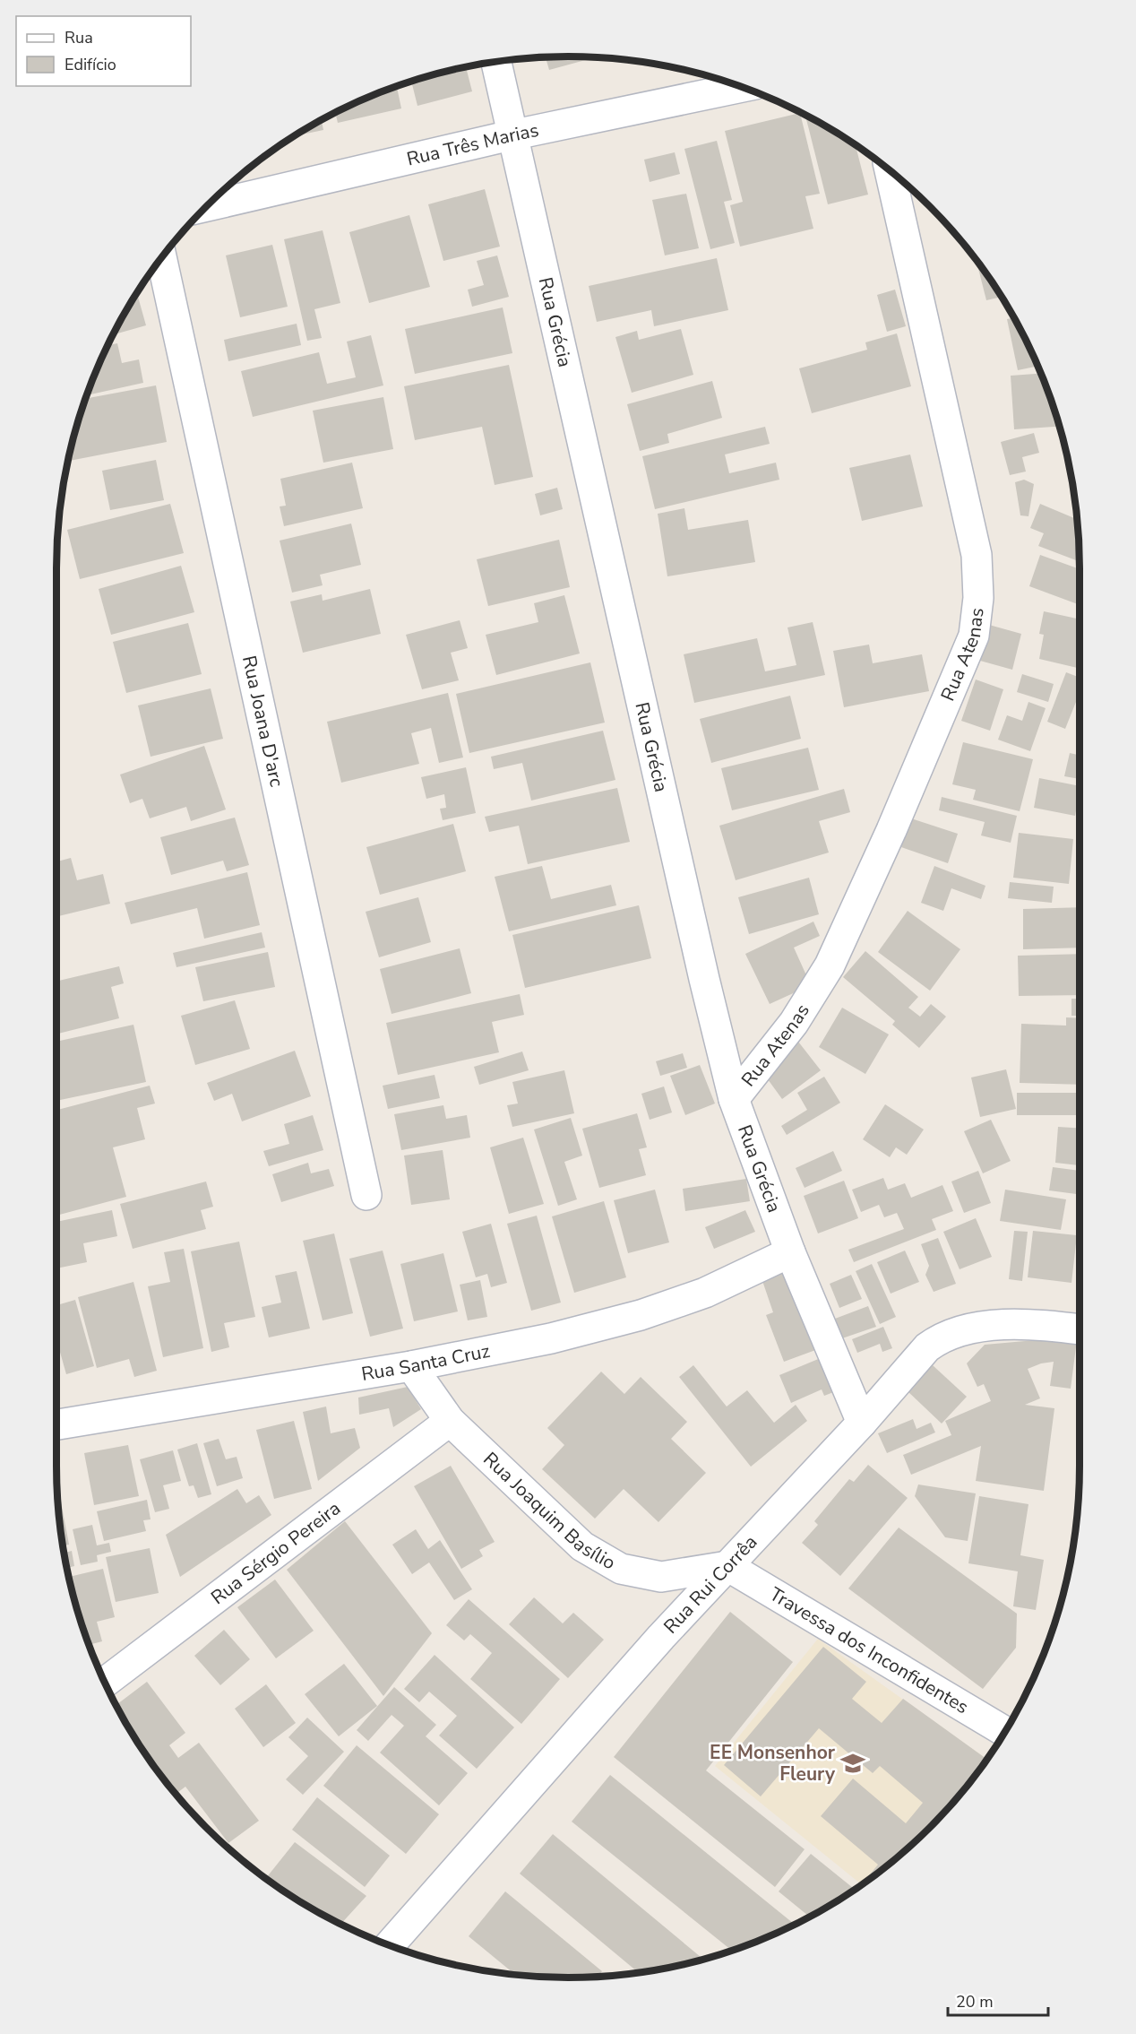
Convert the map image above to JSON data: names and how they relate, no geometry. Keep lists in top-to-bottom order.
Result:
{
  "streets": {
    "street": [
      "Rua Três Marias",
      "Rua Grécia",
      "Rua Atenas",
      "Rua Joana D'arc",
      "Rua Santa Cruz",
      "Rua Joaquim Basílio",
      "Rua Sérgio Pereira",
      "Rua Rui Corrêa",
      "Travessa dos Inconfidentes"
    ]
  },
  "crossings": [
    ["Rua Três Marias", "Rua Grécia"],
    ["Rua Grécia", "Rua Atenas"],
    ["Rua Grécia", "Rua Santa Cruz"],
    ["Rua Grécia", "Rua Rui Corrêa"],
    ["Rua Santa Cruz", "Rua Joaquim Basílio"],
    ["Rua Joaquim Basílio", "Rua Sérgio Pereira"],
    ["Rua Joaquim Basílio", "Rua Rui Corrêa"],
    ["Rua Joaquim Basílio", "Travessa dos Inconfidentes"],
    ["Rua Rui Corrêa", "Travessa dos Inconfidentes"]
  ],
  "places": {
    "school or university": ["EE Monsenhor Fleury"]
  },
  "legend": ["Rua", "Edifício"],
  "scale_bar": "20 m"
}
